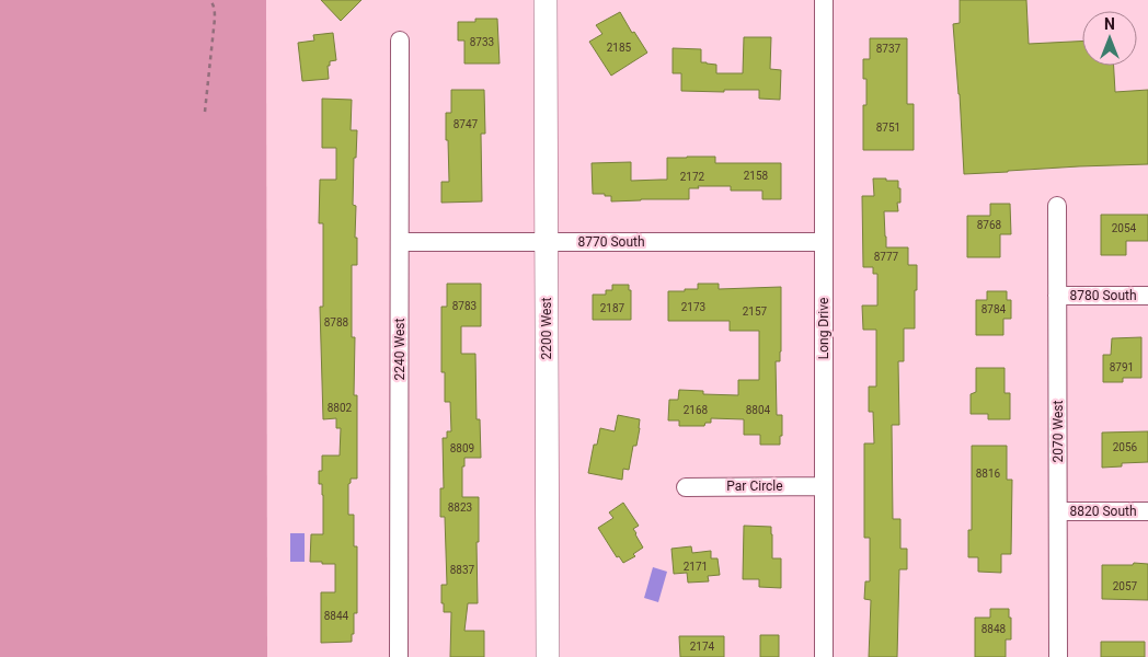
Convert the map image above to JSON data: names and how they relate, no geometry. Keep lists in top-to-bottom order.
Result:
{
  "streets": {
    "street": [
      "8770 South",
      "8780 South",
      "2200 West",
      "Long Drive",
      "2240 West",
      "2070 West",
      "Par Circle",
      "8820 South"
    ]
  },
  "crossings": [
    ["8770 South", "2200 West"],
    ["8770 South", "Long Drive"],
    ["8770 South", "2240 West"],
    ["8780 South", "2070 West"],
    ["Long Drive", "Par Circle"],
    ["2070 West", "8820 South"]
  ],
  "house_numbers": [
    "8733",
    "2185",
    "8737",
    "8747",
    "8751",
    "2158",
    "2172",
    "8768",
    "2054",
    "8777",
    "8783",
    "2173",
    "2187",
    "8784",
    "2157",
    "8788",
    "8791",
    "8802",
    "2168",
    "8804",
    "2056",
    "8809",
    "8816",
    "8823",
    "2171",
    "8837",
    "2057",
    "8844",
    "8848",
    "2174"
  ],
  "north": "top"
}
